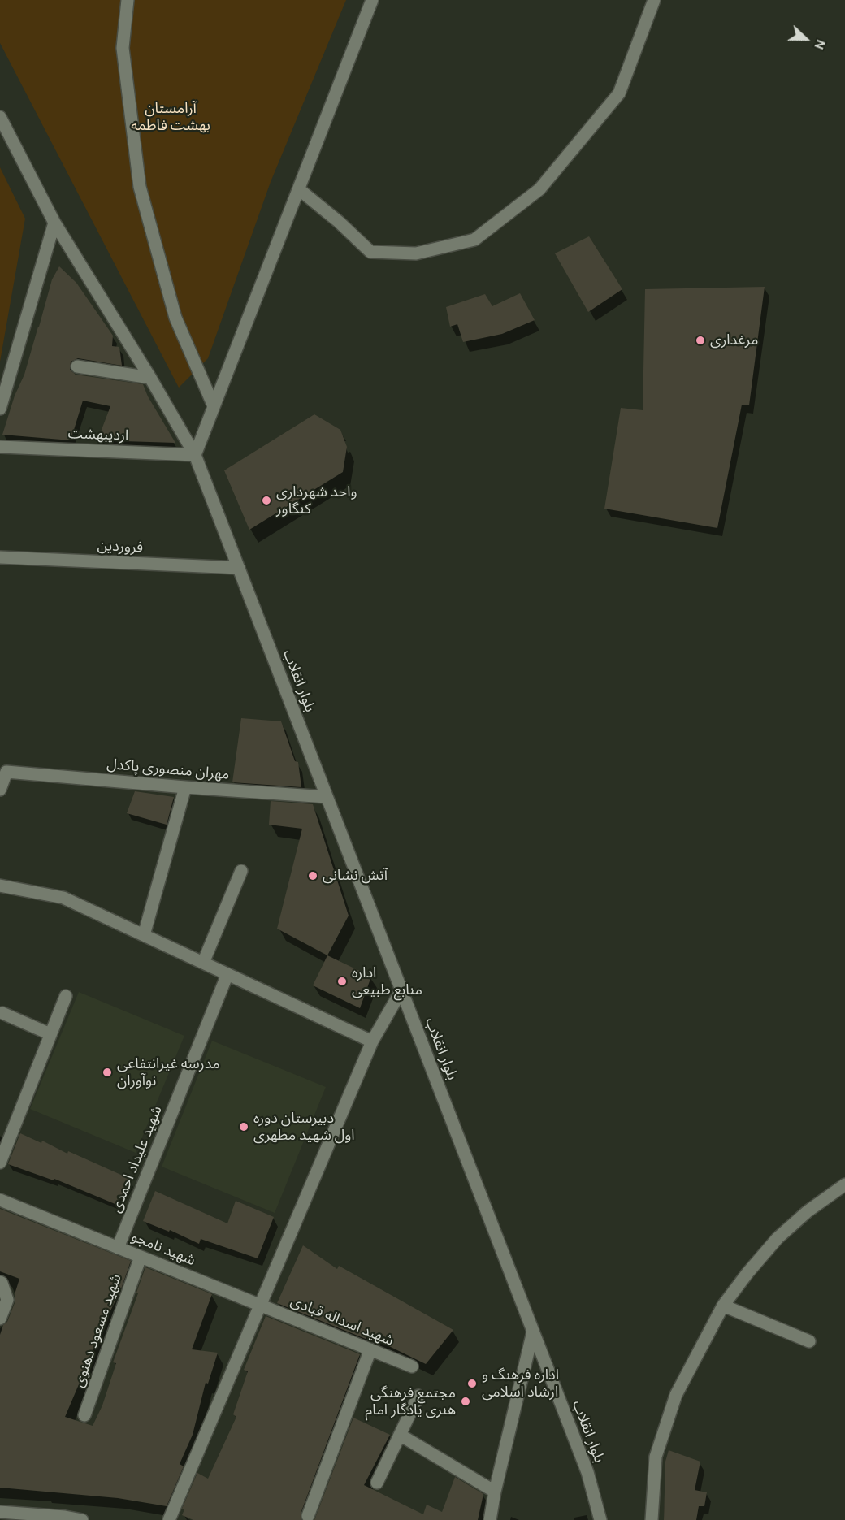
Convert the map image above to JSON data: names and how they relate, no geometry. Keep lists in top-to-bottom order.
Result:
{
  "streets": {
    "street": [
      "اردیبهشت",
      "فروردین",
      "بلوار انقلاب",
      "مهران منصوری پاکدل",
      "شهید علیداد احمدی",
      "شهید نامجو",
      "شهید اسداله قبادی",
      "شهید مسعود دهنوی"
    ]
  },
  "crossings": [
    ["اردیبهشت", "بلوار انقلاب"],
    ["فروردین", "بلوار انقلاب"],
    ["بلوار انقلاب", "مهران منصوری پاکدل"],
    ["شهید علیداد احمدی", "شهید نامجو"],
    ["شهید نامجو", "شهید اسداله قبادی"],
    ["شهید نامجو", "شهید مسعود دهنوی"]
  ],
  "parks": ["آرامستان بهشت فاطمه"],
  "places": [
    "مرغداری",
    "واحد شهرداری کنگاور",
    "آتش نشانی",
    "اداره منابع طبیعی",
    "مدرسه غیرانتفاعی نوآوران",
    "دبیرستان دوره اول شهید مطهری",
    "اداره فرهنگ و ارشاد اسلامی",
    "مجتمع فرهنگی هنری یادگار امام"
  ],
  "north": "right"
}
